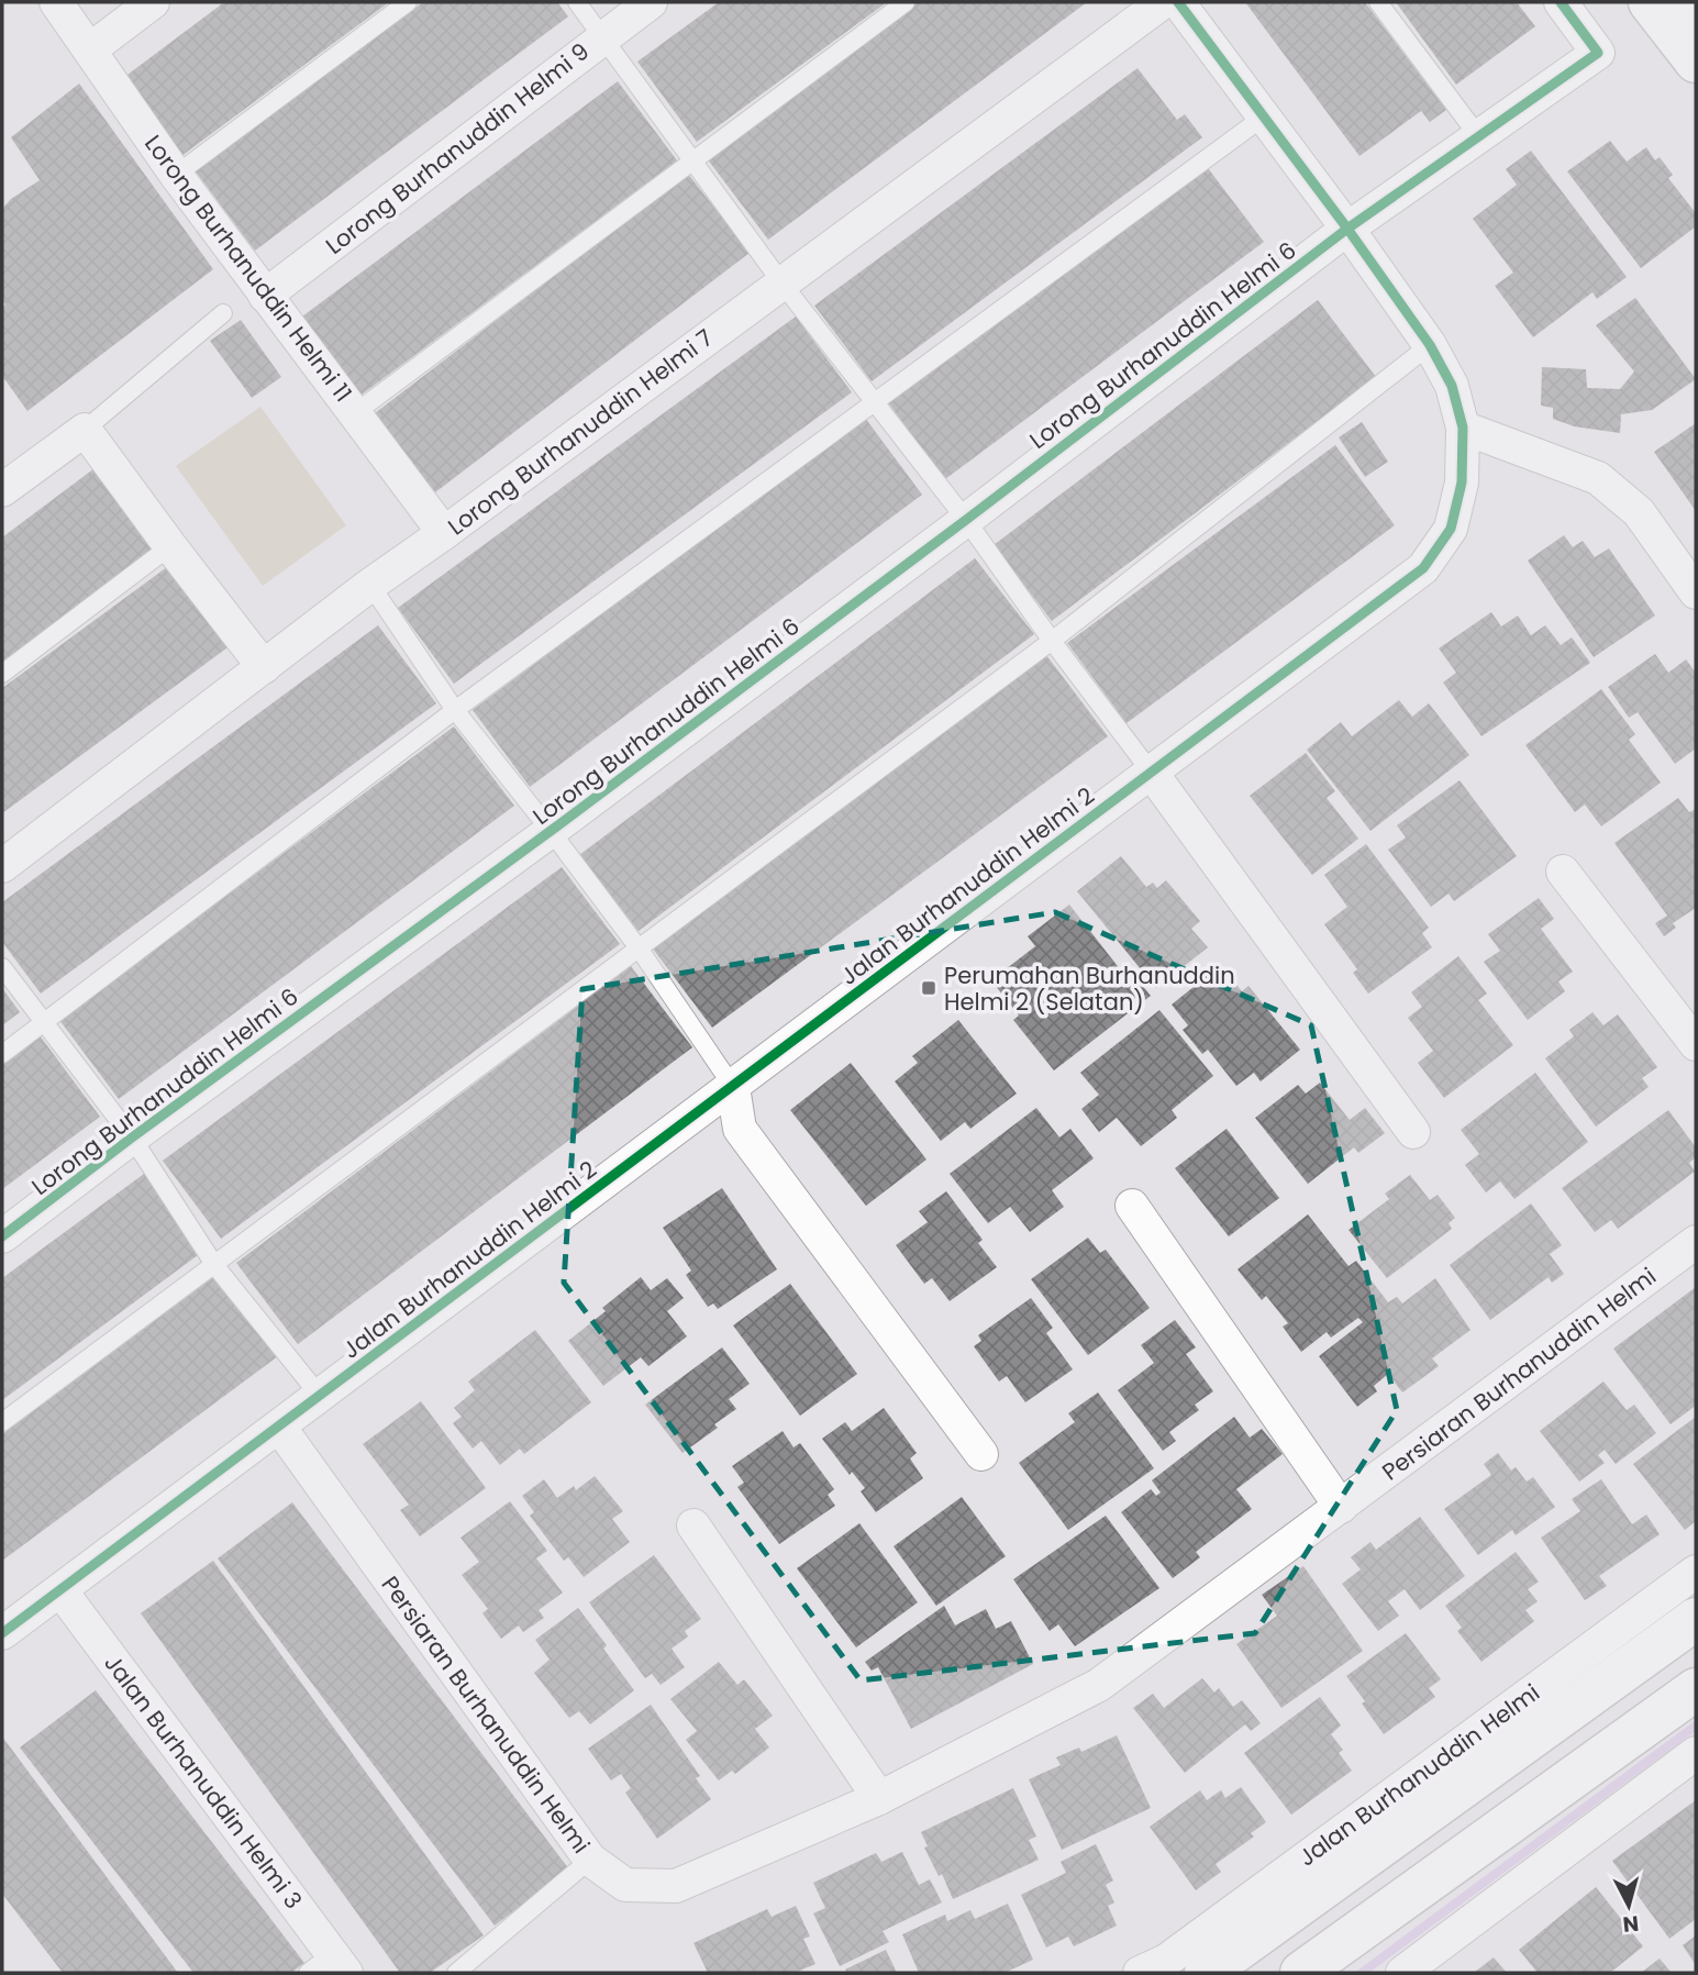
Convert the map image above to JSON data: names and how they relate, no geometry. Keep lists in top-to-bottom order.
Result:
{
  "streets": {
    "main road": ["Jalan Burhanuddin Helmi"],
    "street": [
      "Lorong Burhanuddin Helmi 9",
      "Lorong Burhanuddin Helmi 11",
      "Lorong Burhanuddin Helmi 6",
      "Lorong Burhanuddin Helmi 7",
      "Jalan Burhanuddin Helmi 2",
      "Persiaran Burhanuddin Helmi",
      "Jalan Burhanuddin Helmi 3"
    ]
  },
  "crossings": [
    ["Lorong Burhanuddin Helmi 9", "Lorong Burhanuddin Helmi 11"],
    ["Lorong Burhanuddin Helmi 11", "Lorong Burhanuddin Helmi 7"],
    ["Lorong Burhanuddin Helmi 6", "Jalan Burhanuddin Helmi 2"],
    ["Jalan Burhanuddin Helmi 2", "Persiaran Burhanuddin Helmi"],
    ["Jalan Burhanuddin Helmi 2", "Jalan Burhanuddin Helmi 3"]
  ],
  "places": {
    "transit": ["Perumahan Burhanuddin Helmi 2 (Selatan)"]
  },
  "north": "bottom"
}
